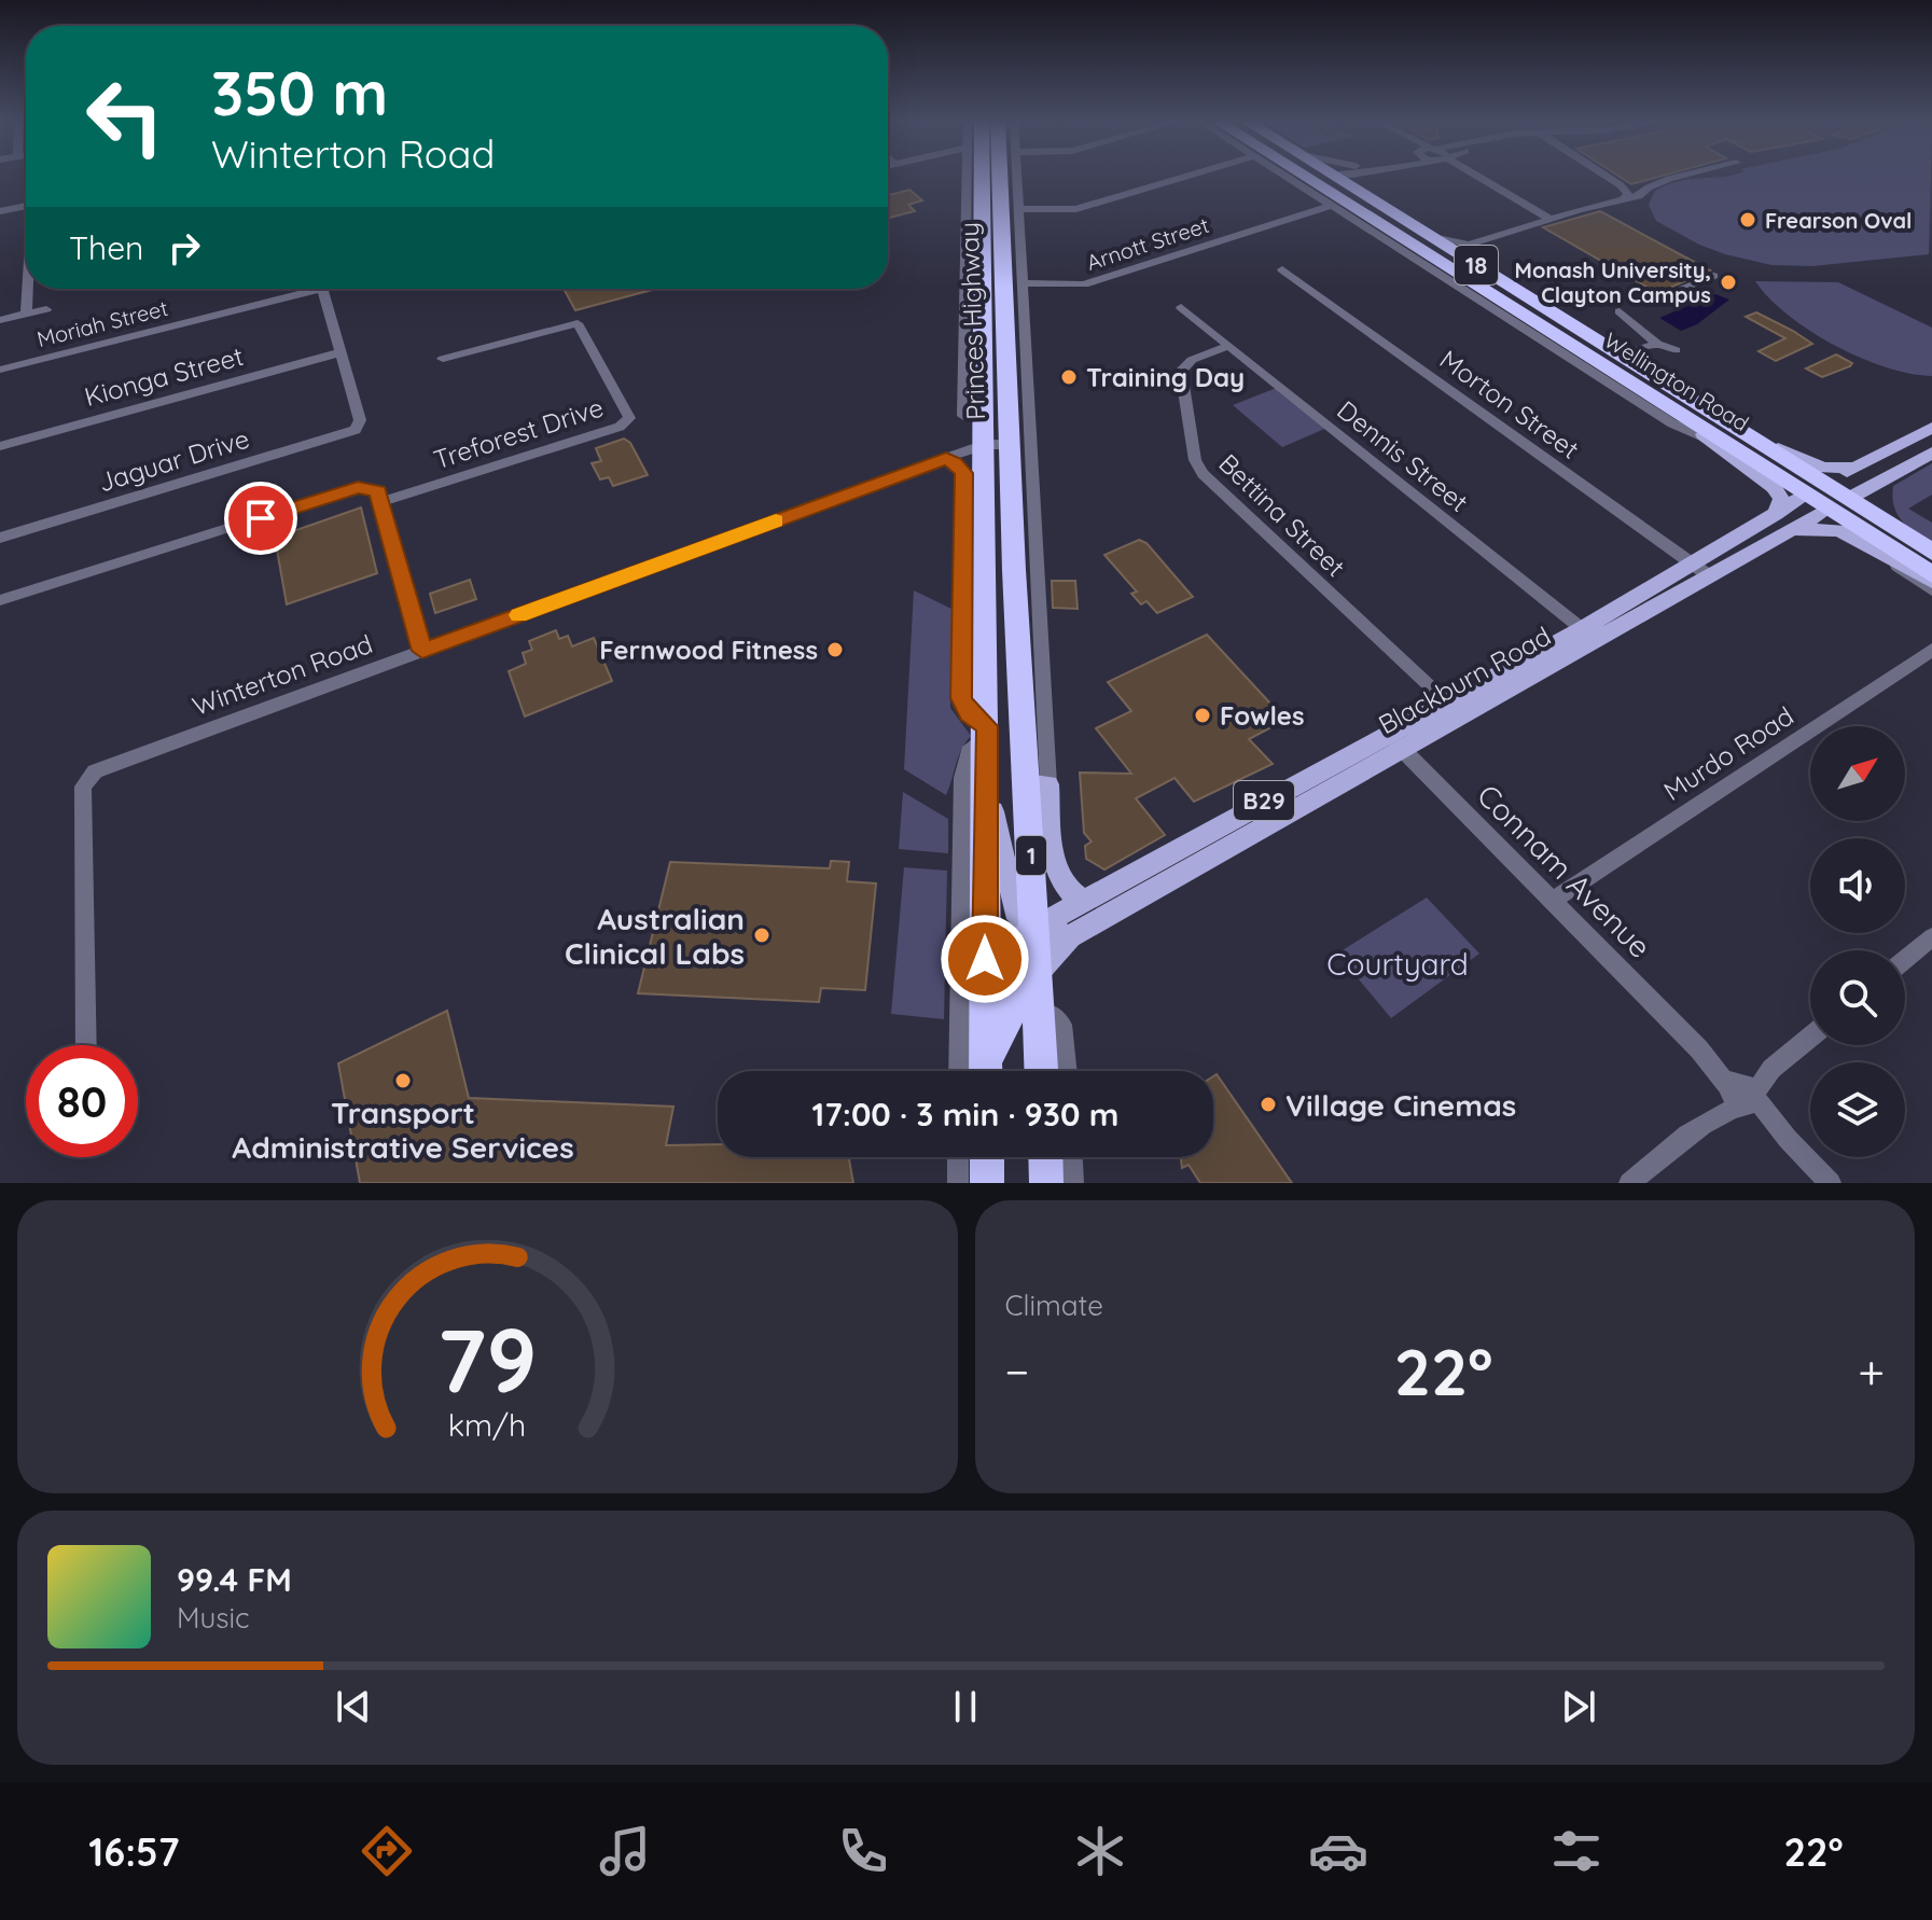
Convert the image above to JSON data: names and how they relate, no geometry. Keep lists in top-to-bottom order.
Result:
{
  "streets": {
    "highway": [
      "18",
      "Princes Highway",
      "Wellington Road",
      "1"
    ],
    "main road": ["Blackburn Road", "B29"],
    "street": [
      "Arnott Street",
      "Moriah Street",
      "Kionga Street",
      "Morton Street",
      "Treforest Drive",
      "Dennis Street",
      "Jaguar Drive",
      "Bettina Street",
      "Winterton Road",
      "Murdo Road",
      "Connam Avenue"
    ]
  },
  "crossings": [
    ["Princes Highway", "Winterton Road"],
    ["Princes Highway", "Blackburn Road"],
    ["Kionga Street", "Jaguar Drive"],
    ["Wellington Road", "Blackburn Road"],
    ["Morton Street", "Blackburn Road"],
    ["Dennis Street", "Bettina Street"],
    ["Dennis Street", "Blackburn Road"],
    ["Bettina Street", "Blackburn Road"],
    ["Blackburn Road", "Connam Avenue"],
    ["Murdo Road", "Connam Avenue"]
  ],
  "parks": ["Courtyard"],
  "places": [
    "Frearson Oval",
    "Monash University, Clayton Campus",
    "Training Day",
    "Fernwood Fitness",
    "Fowles",
    "Australian Clinical Labs",
    "Transport Administrative Services",
    "Village Cinemas"
  ],
  "north": "top right",
  "page": {
    "turn": ["350 m", "Winterton Road"],
    "then": "Then",
    "limit": "80",
    "trip": "17:00 · 3 min · 930 m",
    "tile": "Climate",
    "heat": ["−", "22°", "+"],
    "song": ["99.4 FM", "Music"],
    "tabs": ["16:57", "22°"],
    "gauge": ["79", "km/h"]
  }
}
